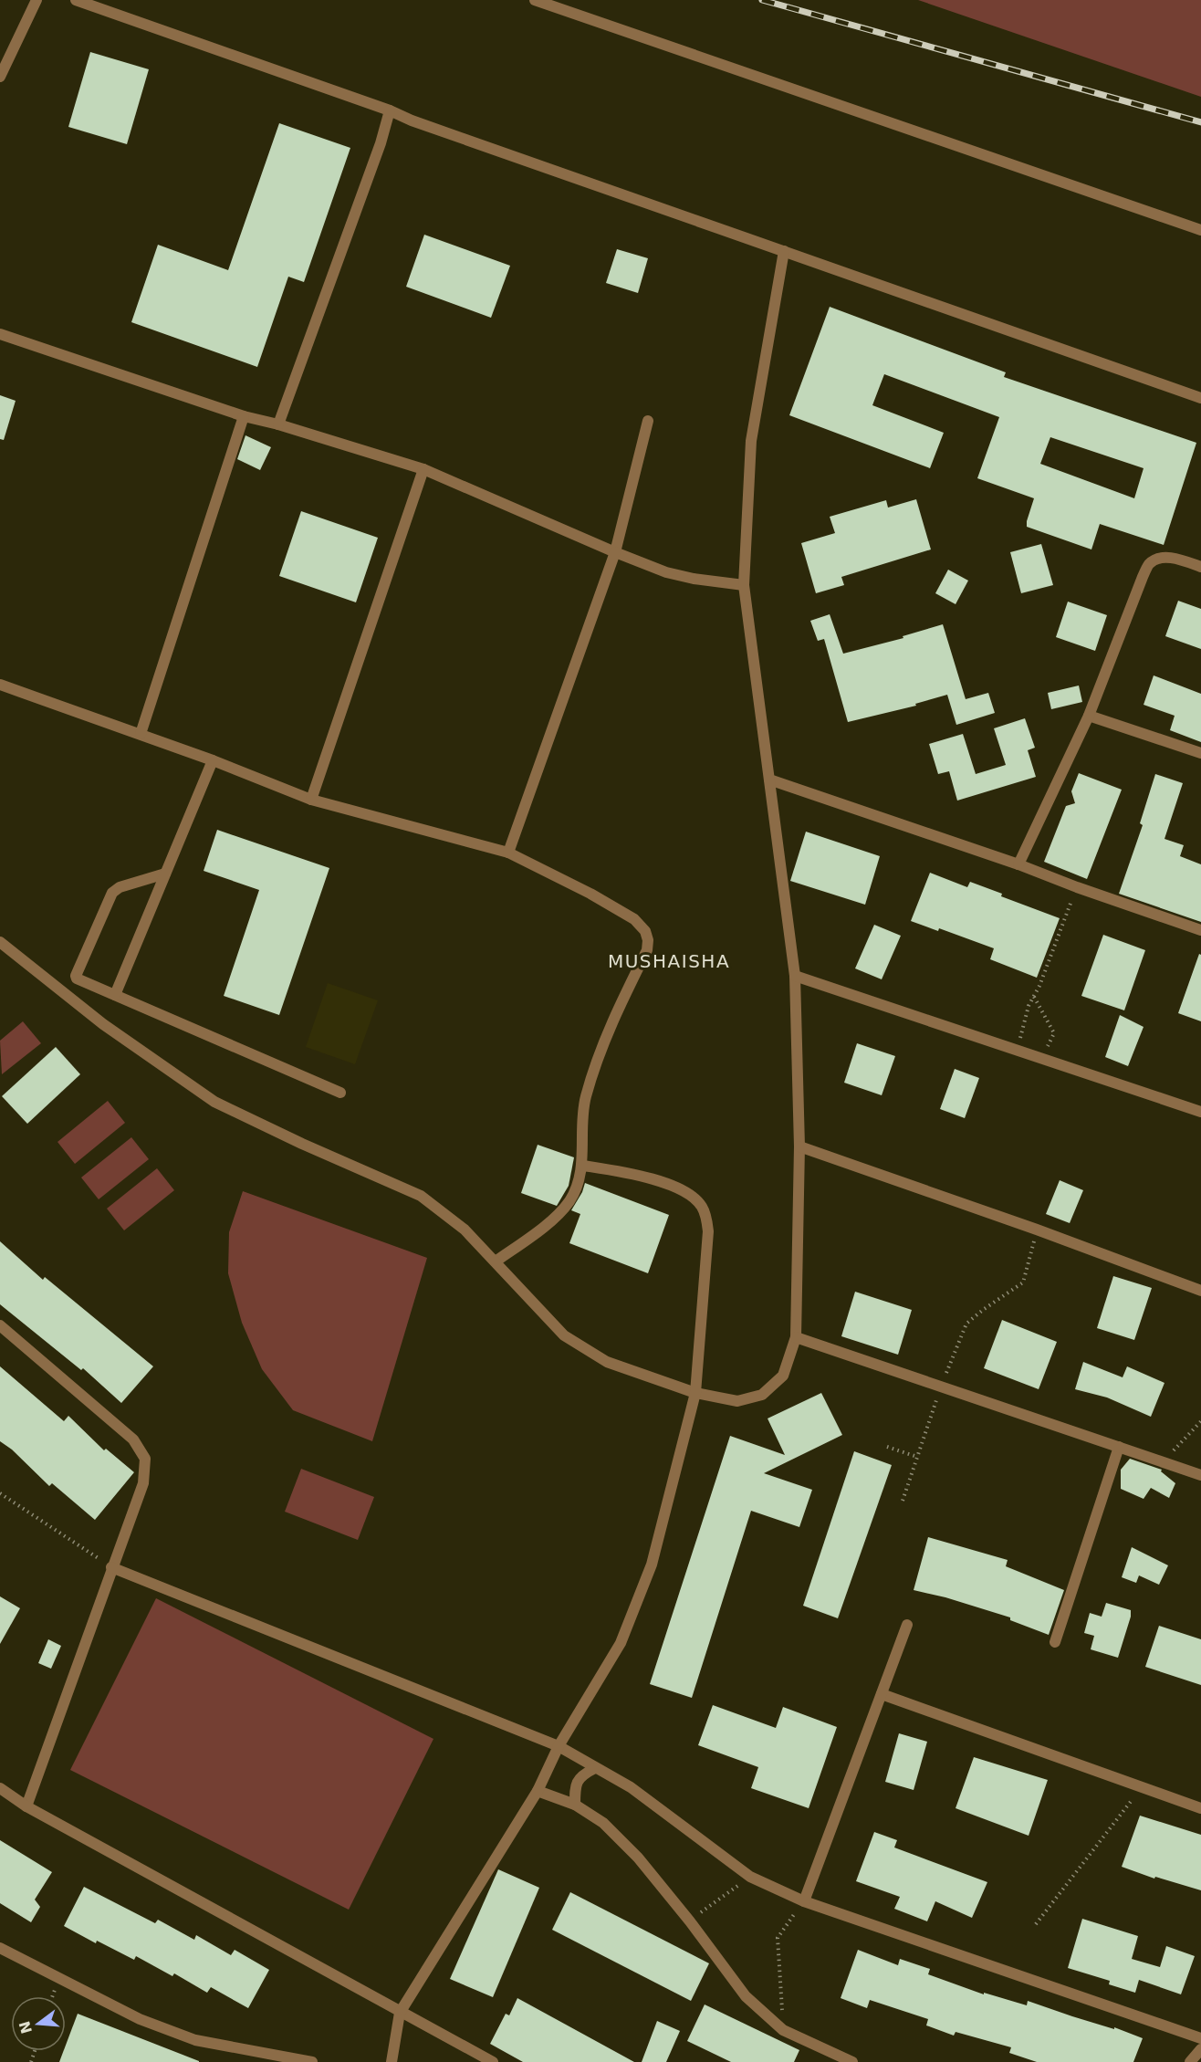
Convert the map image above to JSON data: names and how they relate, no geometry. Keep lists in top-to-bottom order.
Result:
{
  "districts": ["MUSHAISHA"],
  "north": "left"
}
